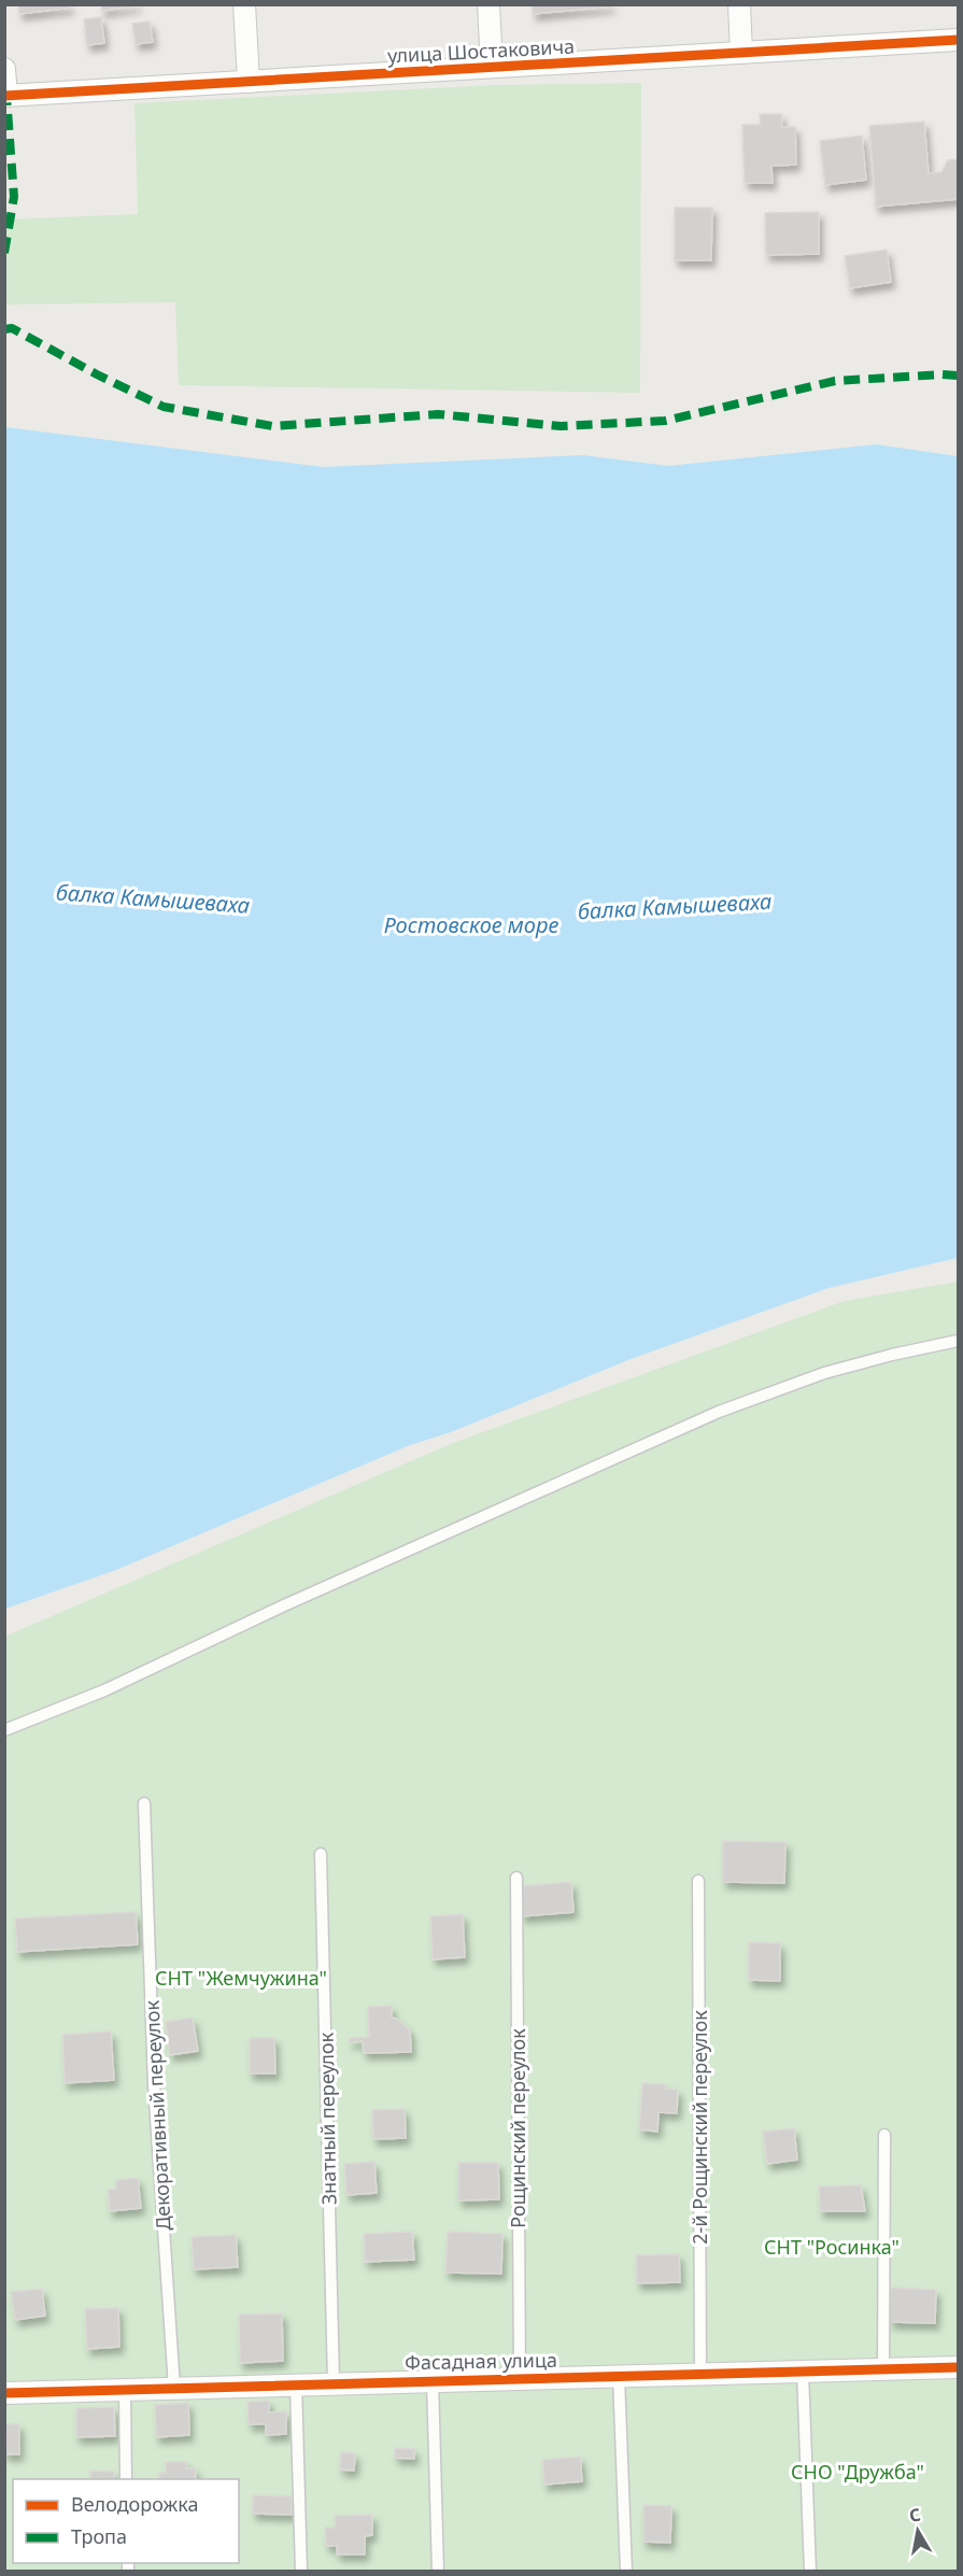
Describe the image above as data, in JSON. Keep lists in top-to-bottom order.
{
  "streets": {
    "street": ["улица Шостаковича", "Фасадная улица"],
    "lane": [
      "Декоративный переулок",
      "Знатный переулок",
      "2-й Рощинский переулок",
      "Рощинский переулок"
    ]
  },
  "crossings": [
    ["Декоративный переулок", "Фасадная улица"],
    ["Знатный переулок", "Фасадная улица"],
    ["2-й Рощинский переулок", "Фасадная улица"],
    ["Рощинский переулок", "Фасадная улица"]
  ],
  "water": ["балка Камышеваха", "Ростовское море"],
  "parks": ["СНТ \"Жемчужина\"", "СНТ \"Росинка\"", "СНО \"Дружба\""],
  "legend": ["Велодорожка", "Тропа"],
  "north": "top"
}
